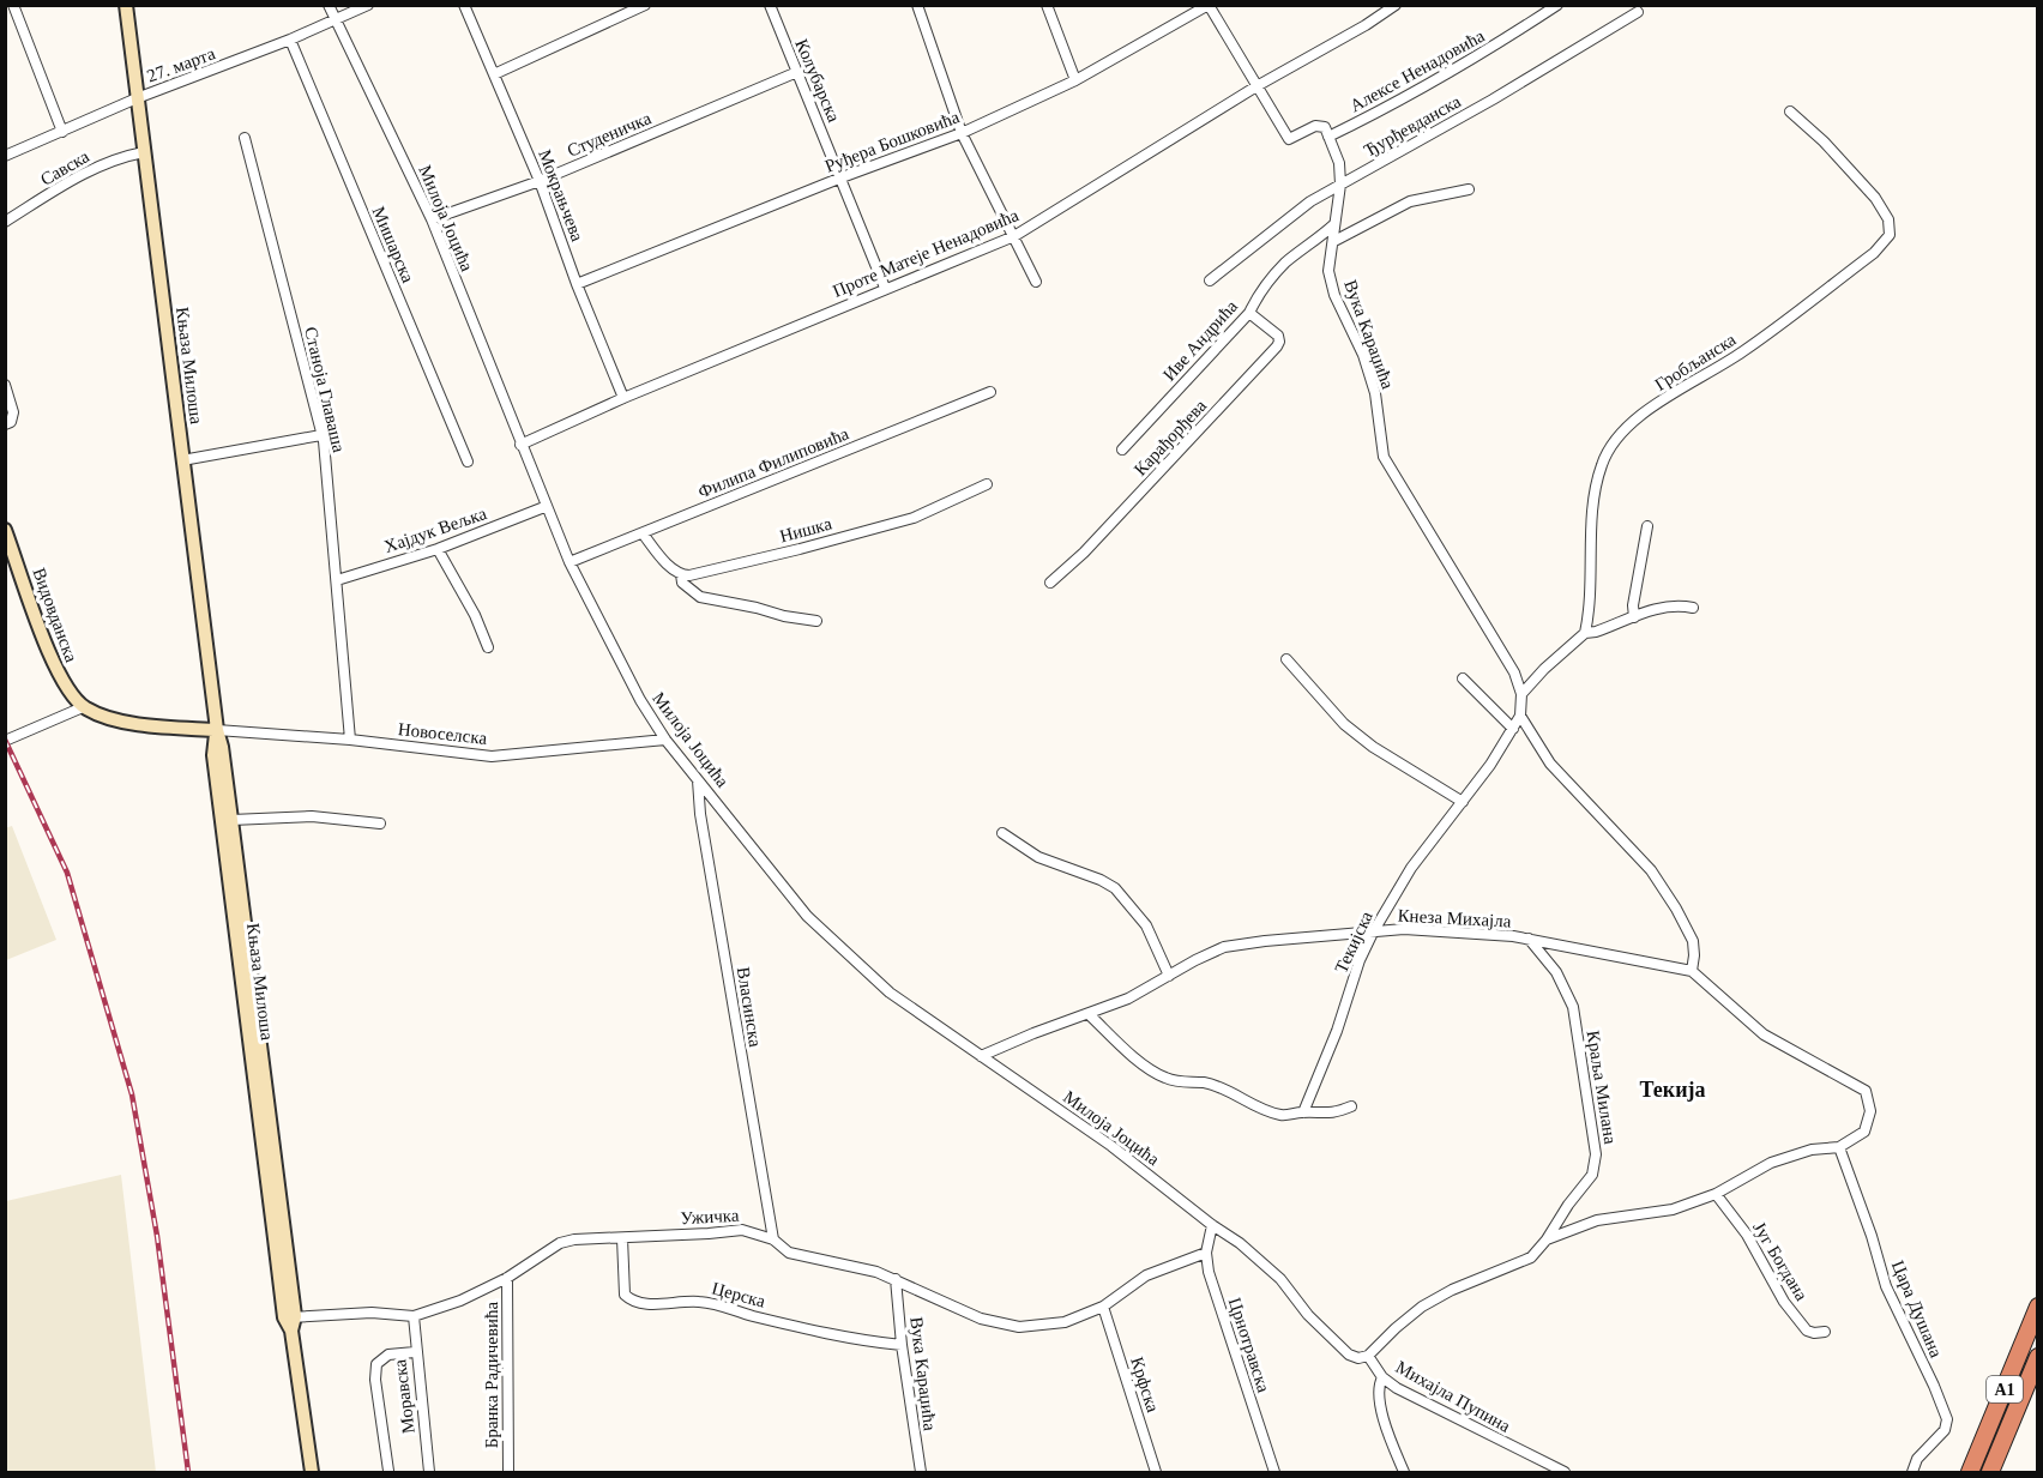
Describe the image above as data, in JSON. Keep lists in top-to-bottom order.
{
  "streets": {
    "highway": ["A1"],
    "main road": ["Књаза Милоша", "Видовданска"],
    "street": [
      "27. марта",
      "Алексе Ненадовића",
      "Колубарска",
      "Ђурђевданска",
      "Студеничка",
      "Руђера Бошковића",
      "Савска",
      "Мокрањчева",
      "Милоја Јоцића",
      "Мишарска",
      "Проте Матеје Ненадовића",
      "Вука Караџића",
      "Иве Андрића",
      "Гробљанска",
      "Станоја Главаша",
      "Карађорђева",
      "Филипа Филиповића",
      "Хајдук Вељка",
      "Нишка",
      "Новоселска",
      "Кнеза Михајла",
      "Текијска",
      "Власинска",
      "Краља Милана",
      "Ужичка",
      "Југ Богдана",
      "Церска",
      "Цара Душана",
      "Црнотравска",
      "Бранка Радичевића",
      "Крфска",
      "Моравска",
      "Михајла Пупина"
    ]
  },
  "crossings": [
    ["27. марта", "Савска"],
    ["27. марта", "Милоја Јоцића"],
    ["27. марта", "Мишарска"],
    ["27. марта", "Књаза Милоша"],
    ["Алексе Ненадовића", "Вука Караџића"],
    ["Колубарска", "Студеничка"],
    ["Колубарска", "Руђера Бошковића"],
    ["Колубарска", "Проте Матеје Ненадовића"],
    ["Ђурђевданска", "Вука Караџића"],
    ["Студеничка", "Мокрањчева"],
    ["Студеничка", "Милоја Јоцића"],
    ["Руђера Бошковића", "Мокрањчева"],
    ["Савска", "Књаза Милоша"],
    ["Мокрањчева", "Проте Матеје Ненадовића"],
    ["Милоја Јоцића", "Проте Матеје Ненадовића"],
    ["Милоја Јоцића", "Филипа Филиповића"],
    ["Милоја Јоцића", "Хајдук Вељка"],
    ["Милоја Јоцића", "Новоселска"],
    ["Милоја Јоцића", "Кнеза Михајла"],
    ["Милоја Јоцића", "Власинска"],
    ["Милоја Јоцића", "Црнотравска"],
    ["Вука Караџића", "Иве Андрића"],
    ["Вука Караџића", "Ужичка"],
    ["Вука Караџића", "Церска"],
    ["Иве Андрића", "Карађорђева"],
    ["Књаза Милоша", "Новоселска"],
    ["Станоја Главаша", "Хајдук Вељка"],
    ["Станоја Главаша", "Новоселска"],
    ["Кнеза Михајла", "Текијска"],
    ["Кнеза Михајла", "Краља Милана"],
    ["Власинска", "Ужичка"],
    ["Ужичка", "Церска"],
    ["Ужичка", "Црнотравска"],
    ["Ужичка", "Бранка Радичевића"],
    ["Ужичка", "Крфска"],
    ["Ужичка", "Моравска"]
  ],
  "districts": ["Текија"]
}
